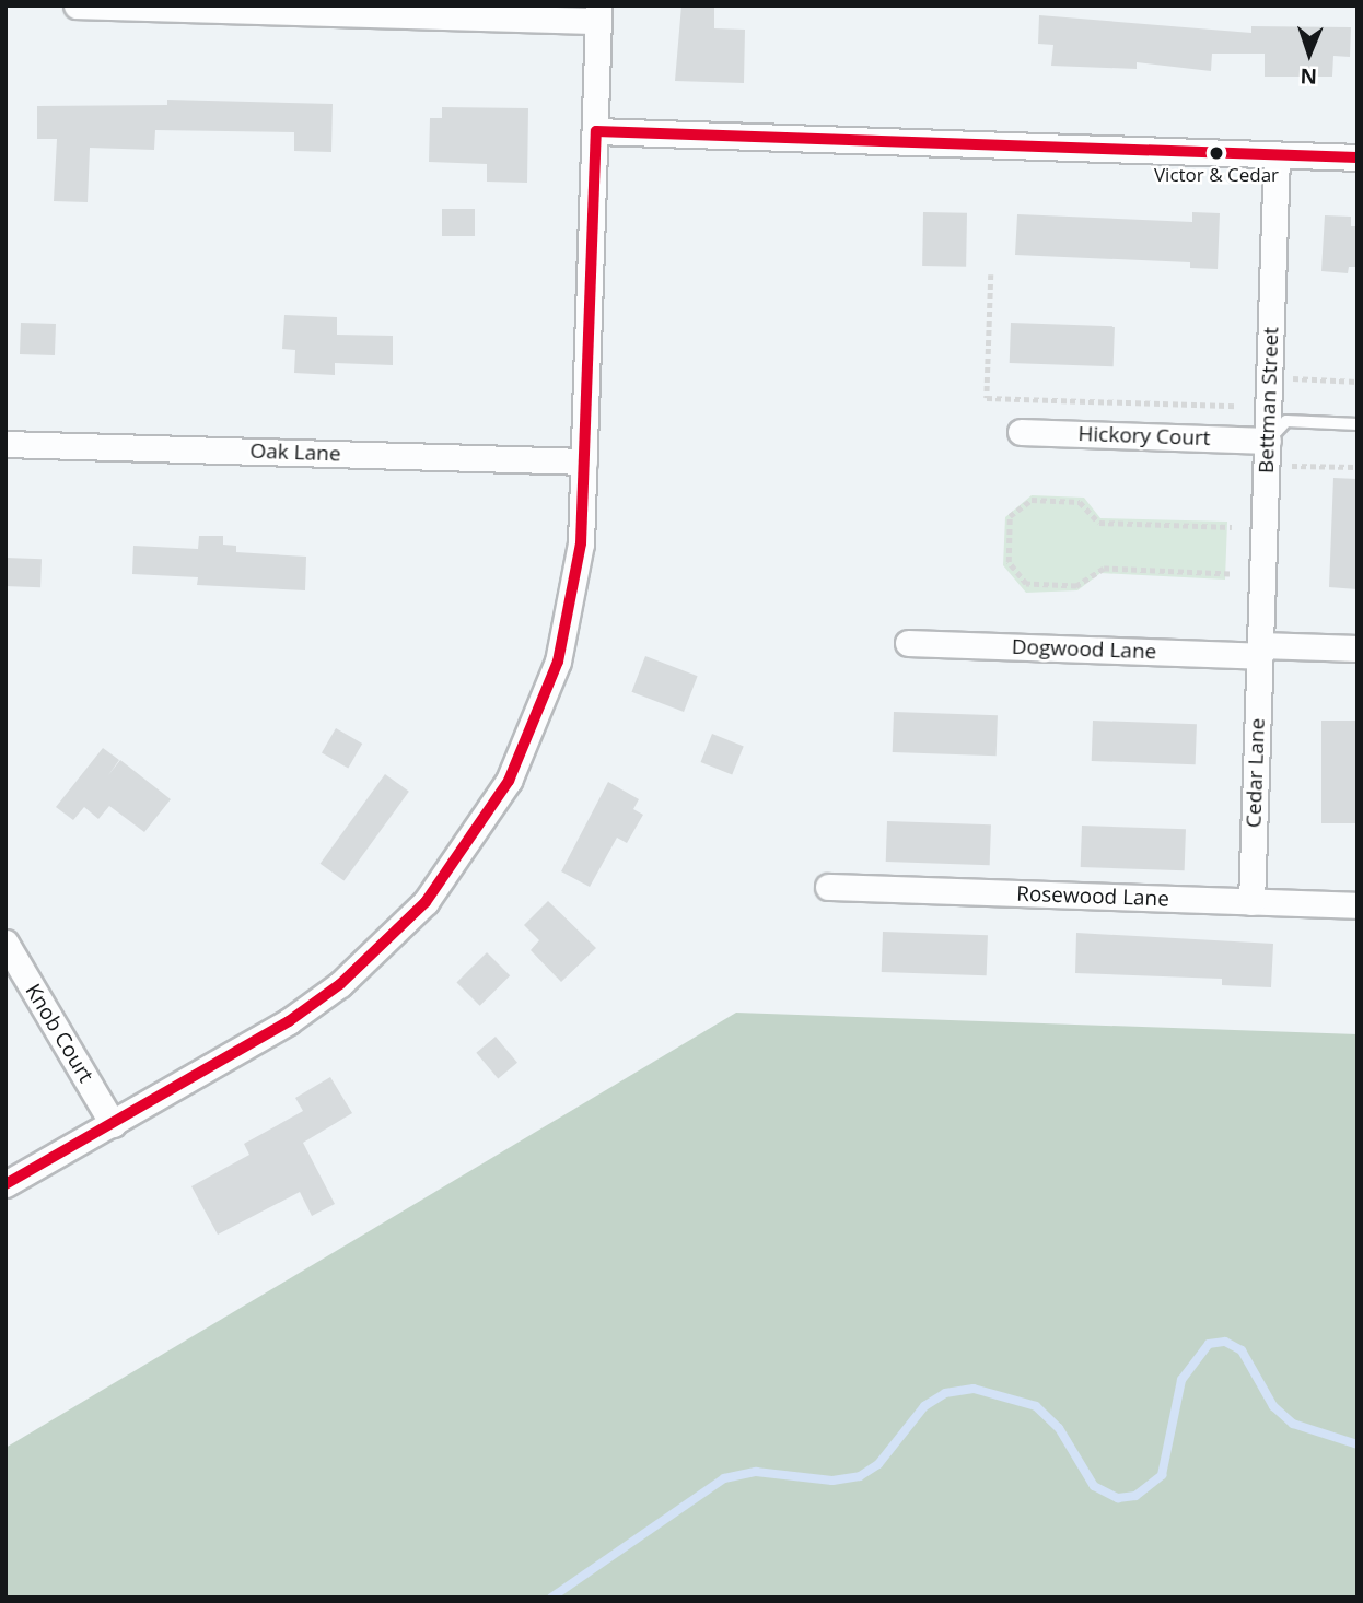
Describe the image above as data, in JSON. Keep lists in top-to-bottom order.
{
  "streets": {
    "street": [
      "Bettman Street",
      "Hickory Court",
      "Oak Lane",
      "Dogwood Lane",
      "Cedar Lane",
      "Rosewood Lane",
      "Knob Court"
    ]
  },
  "crossings": [
    ["Bettman Street", "Hickory Court"],
    ["Bettman Street", "Dogwood Lane"],
    ["Bettman Street", "Cedar Lane"],
    ["Dogwood Lane", "Cedar Lane"],
    ["Cedar Lane", "Rosewood Lane"]
  ],
  "places": ["Victor & Cedar"],
  "north": "bottom"
}
